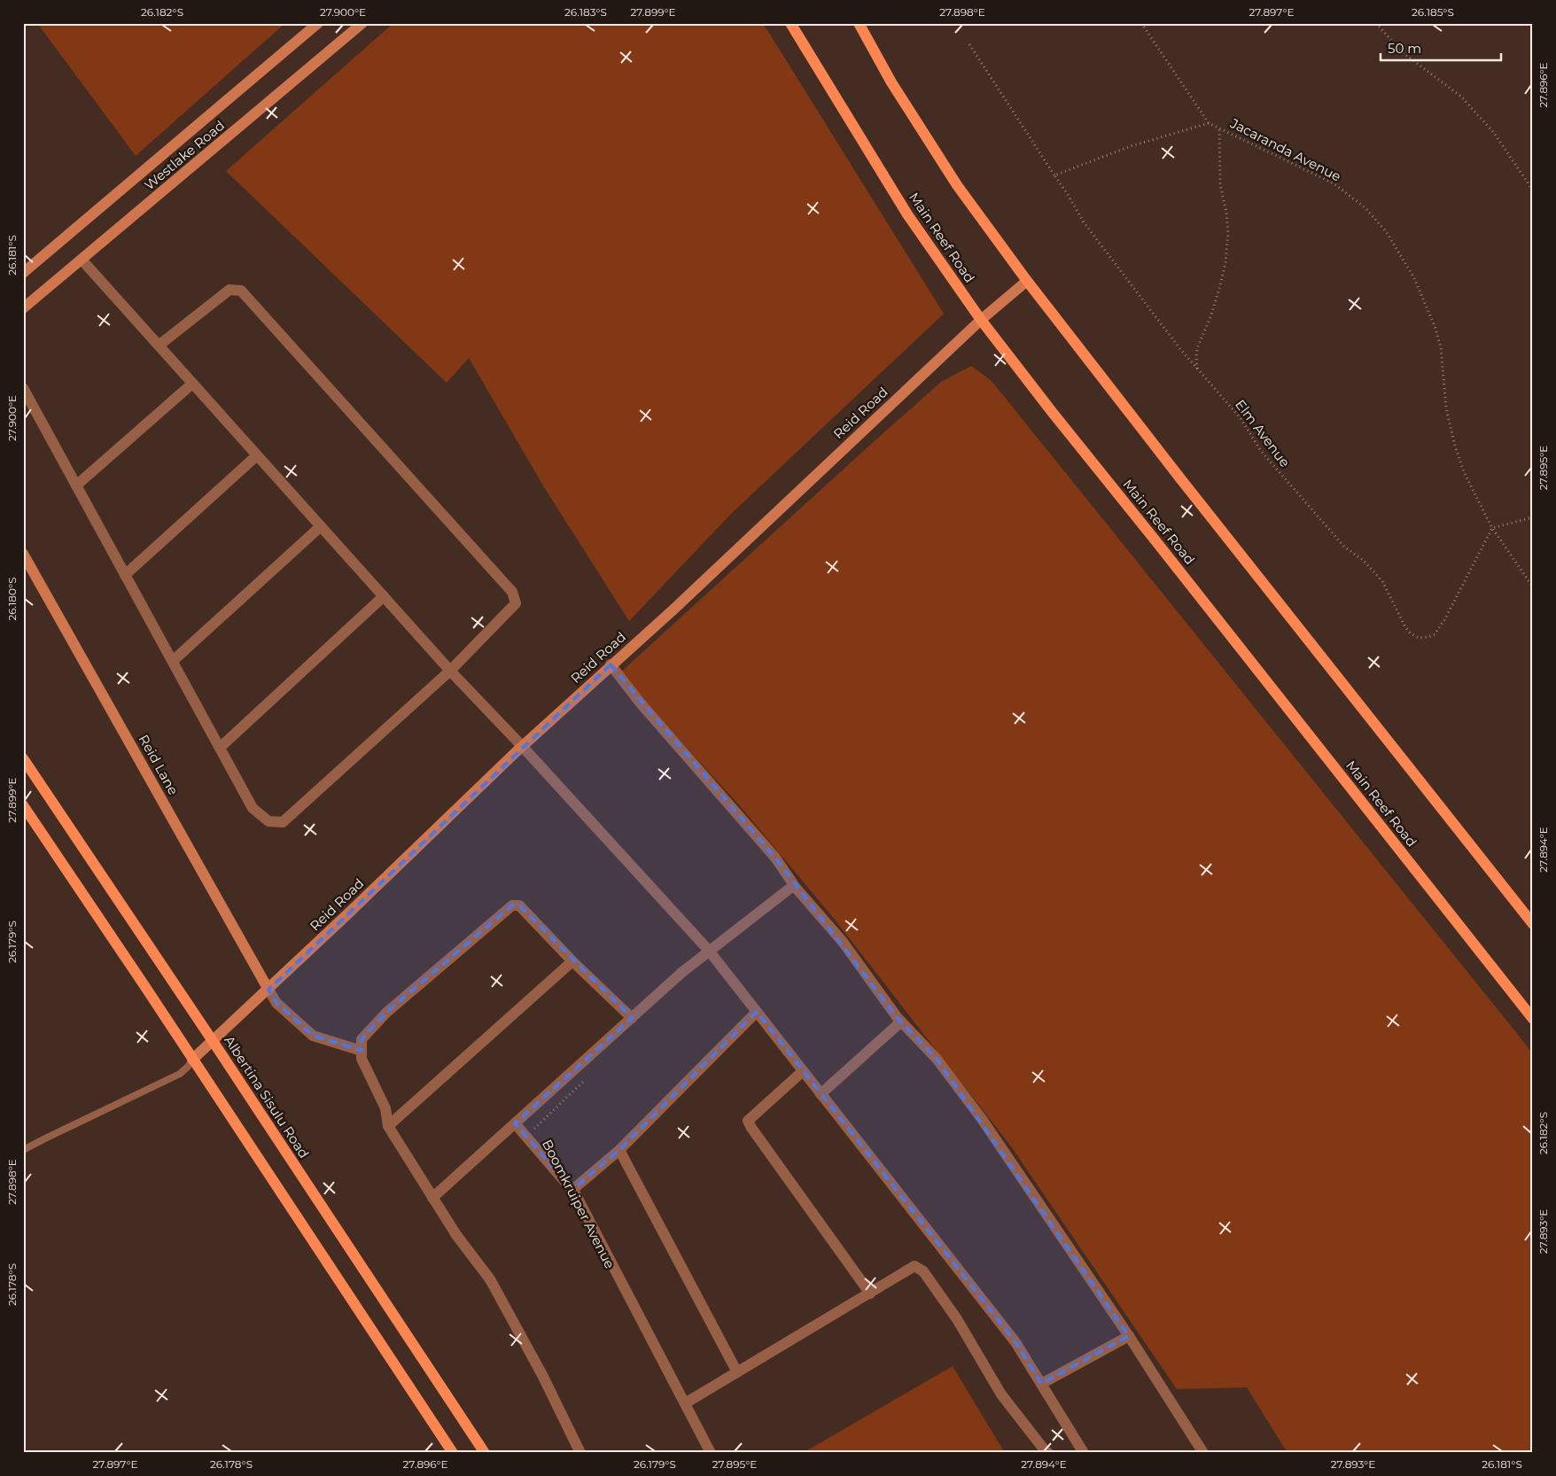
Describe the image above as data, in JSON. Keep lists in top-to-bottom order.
{
  "streets": {
    "main road": ["Main Reef Road", "Albertina Sisulu Road"],
    "street": ["Westlake Road", "Reid Road", "Reid Lane"],
    "path": ["Jacaranda Avenue", "Elm Avenue", "Boomkruiper Avenue"]
  },
  "crossings": [
    ["Jacaranda Avenue", "Elm Avenue"],
    ["Main Reef Road", "Reid Road"],
    ["Reid Road", "Reid Lane"],
    ["Reid Road", "Albertina Sisulu Road"]
  ],
  "scale_bar": "50 m",
  "coordinates": [
    "26.182°S",
    "27.900°E",
    "26.183°S",
    "27.899°E",
    "27.898°E",
    "27.897°E",
    "26.185°S",
    "27.896°E",
    "26.181°S",
    "27.895°E",
    "26.180°S",
    "27.894°E",
    "26.179°S",
    "27.893°E",
    "26.178°S"
  ]
}
